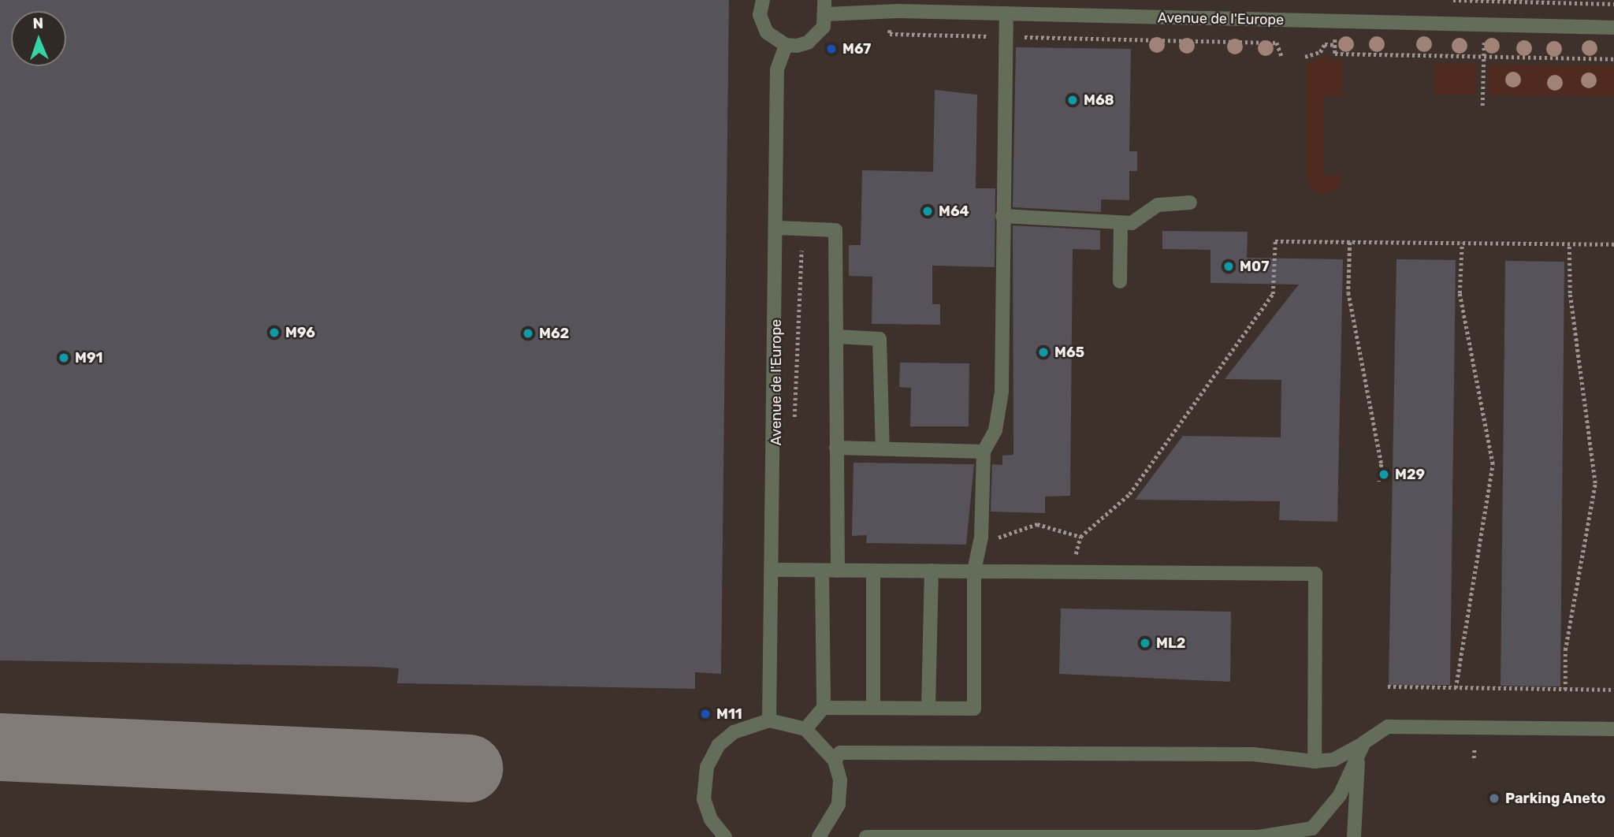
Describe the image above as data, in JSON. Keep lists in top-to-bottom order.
{
  "streets": {
    "lane": ["Avenue de l'Europe"]
  },
  "places": [
    "M67",
    "M68",
    "M64",
    "M07",
    "M96",
    "M62",
    "M65",
    "M91",
    "M29",
    "ML2",
    "M11",
    "Parking Aneto"
  ],
  "north": "top"
}
